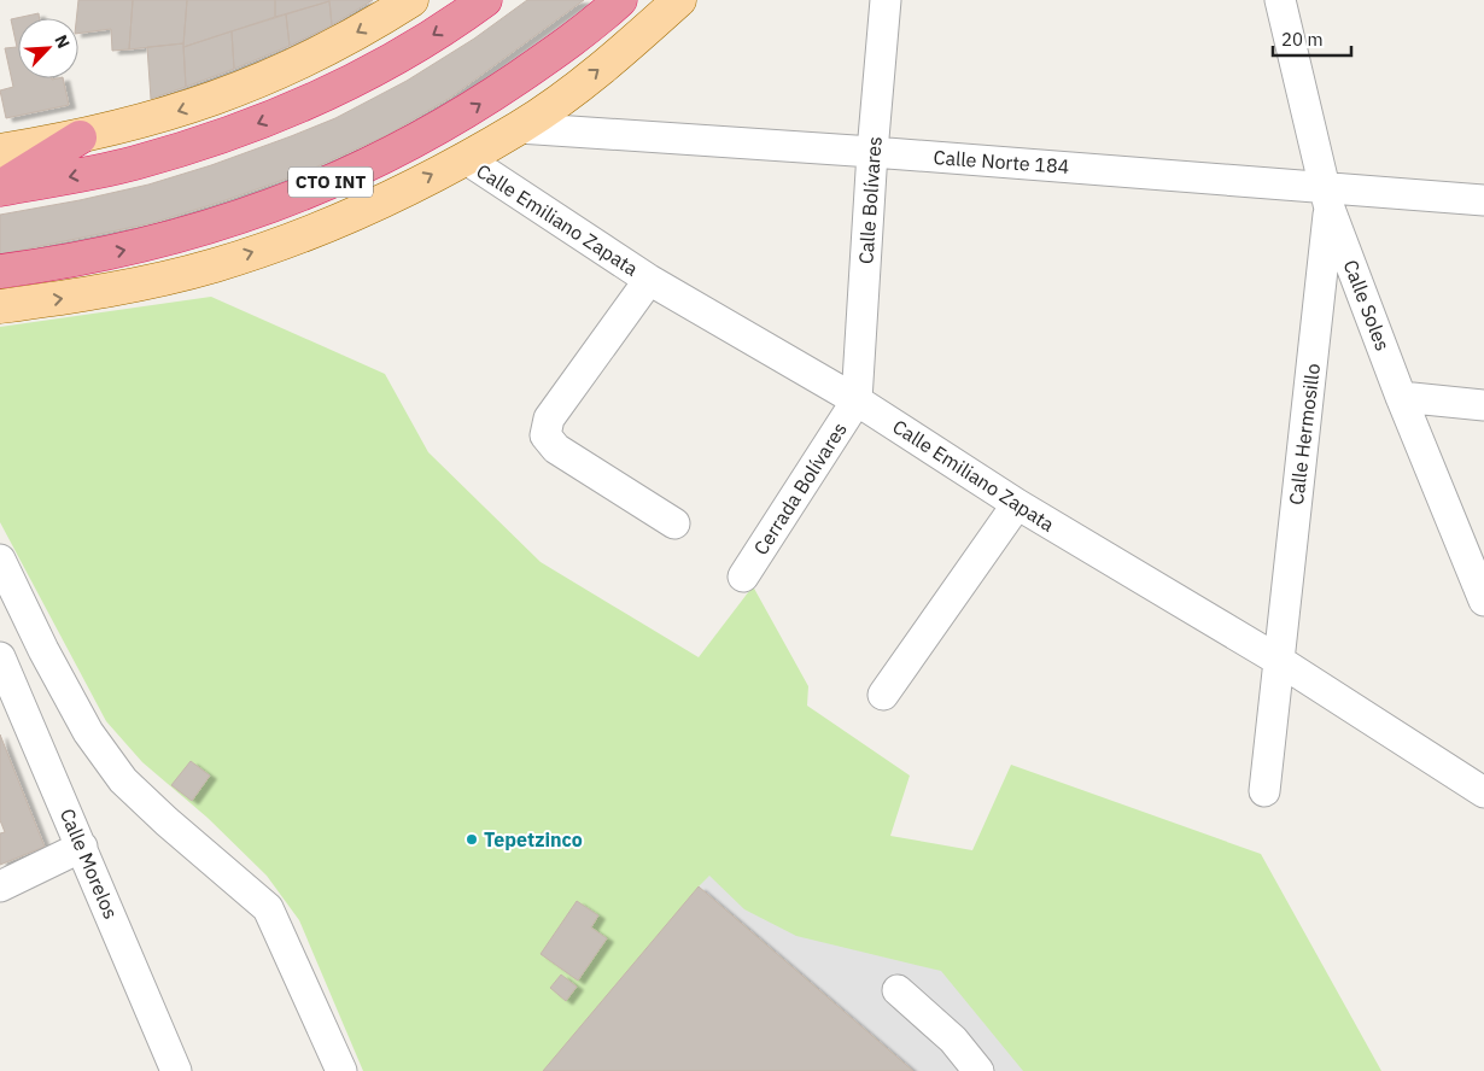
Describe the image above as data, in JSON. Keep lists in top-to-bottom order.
{
  "streets": {
    "highway": ["CTO INT"],
    "street": [
      "Calle Norte 184",
      "Calle Bolívares",
      "Calle Emiliano Zapata",
      "Calle Soles",
      "Calle Hermosillo",
      "Cerrada Bolívares",
      "Calle Morelos"
    ]
  },
  "crossings": [
    ["Calle Norte 184", "CTO INT"],
    ["Calle Norte 184", "Calle Bolívares"],
    ["Calle Norte 184", "Calle Soles"],
    ["Calle Norte 184", "Calle Hermosillo"],
    ["CTO INT", "Calle Emiliano Zapata"],
    ["Calle Bolívares", "Calle Emiliano Zapata"],
    ["Calle Bolívares", "Cerrada Bolívares"],
    ["Calle Emiliano Zapata", "Calle Hermosillo"],
    ["Calle Emiliano Zapata", "Cerrada Bolívares"],
    ["Calle Soles", "Calle Hermosillo"]
  ],
  "places": ["Tepetzinco"],
  "scale_bar": "20 m",
  "north": "top right"
}
